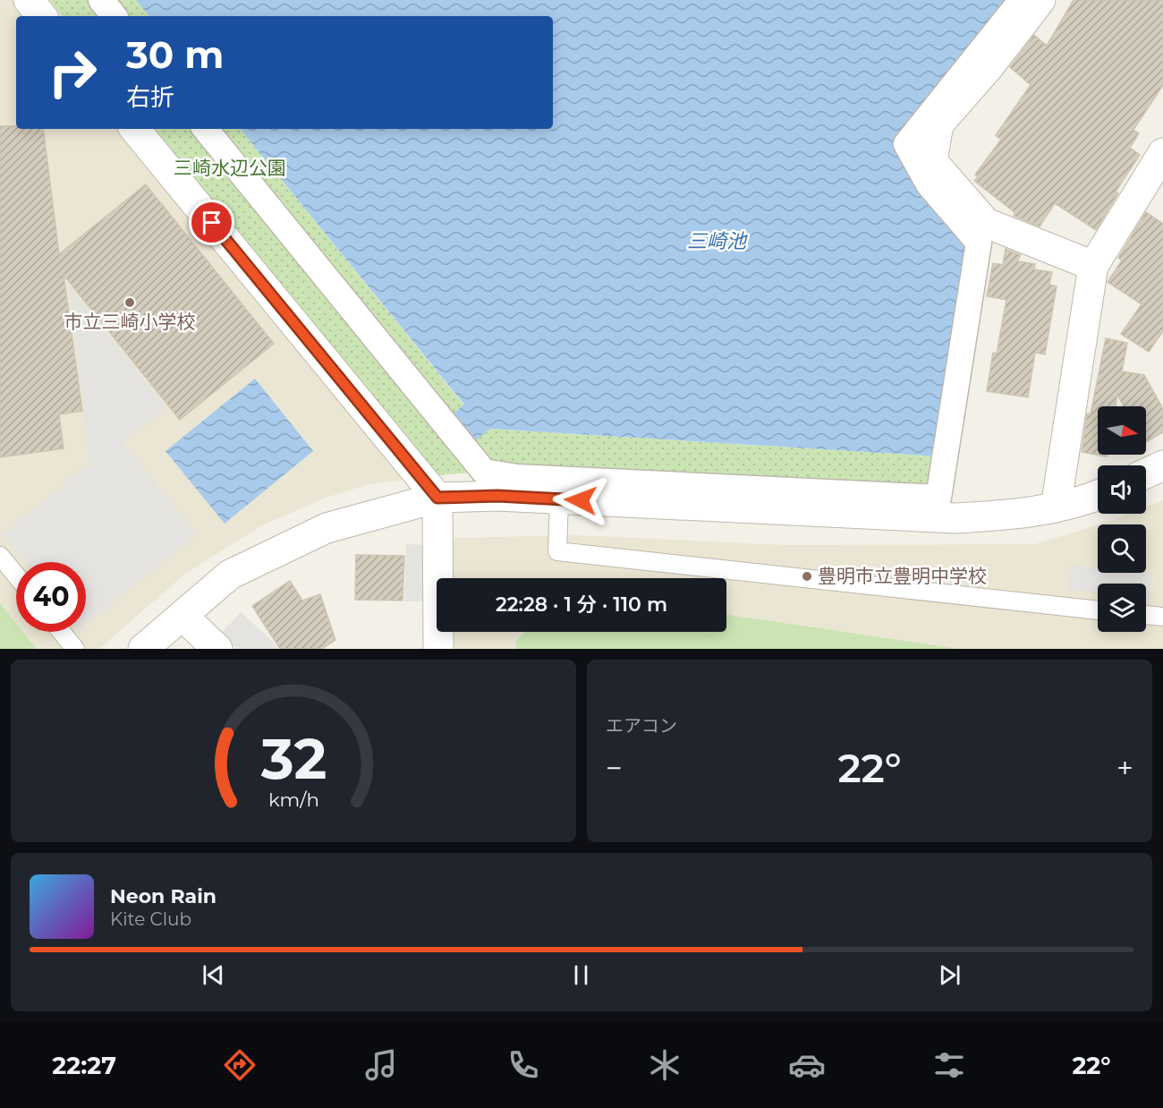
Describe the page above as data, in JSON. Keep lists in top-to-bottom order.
{
  "water": ["三崎池"],
  "parks": ["三崎水辺公園"],
  "places": ["市立三崎小学校", "豊明市立豊明中学校"],
  "north": "right",
  "page": {
    "turn": ["30 m", "右折"],
    "limit": "40",
    "trip": "22:28 · 1 分 · 110 m",
    "tile": "エアコン",
    "heat": ["−", "22°", "+"],
    "song": ["Neon Rain", "Kite Club"],
    "tabs": ["22:27", "22°"],
    "gauge": ["32", "km/h"]
  }
}
